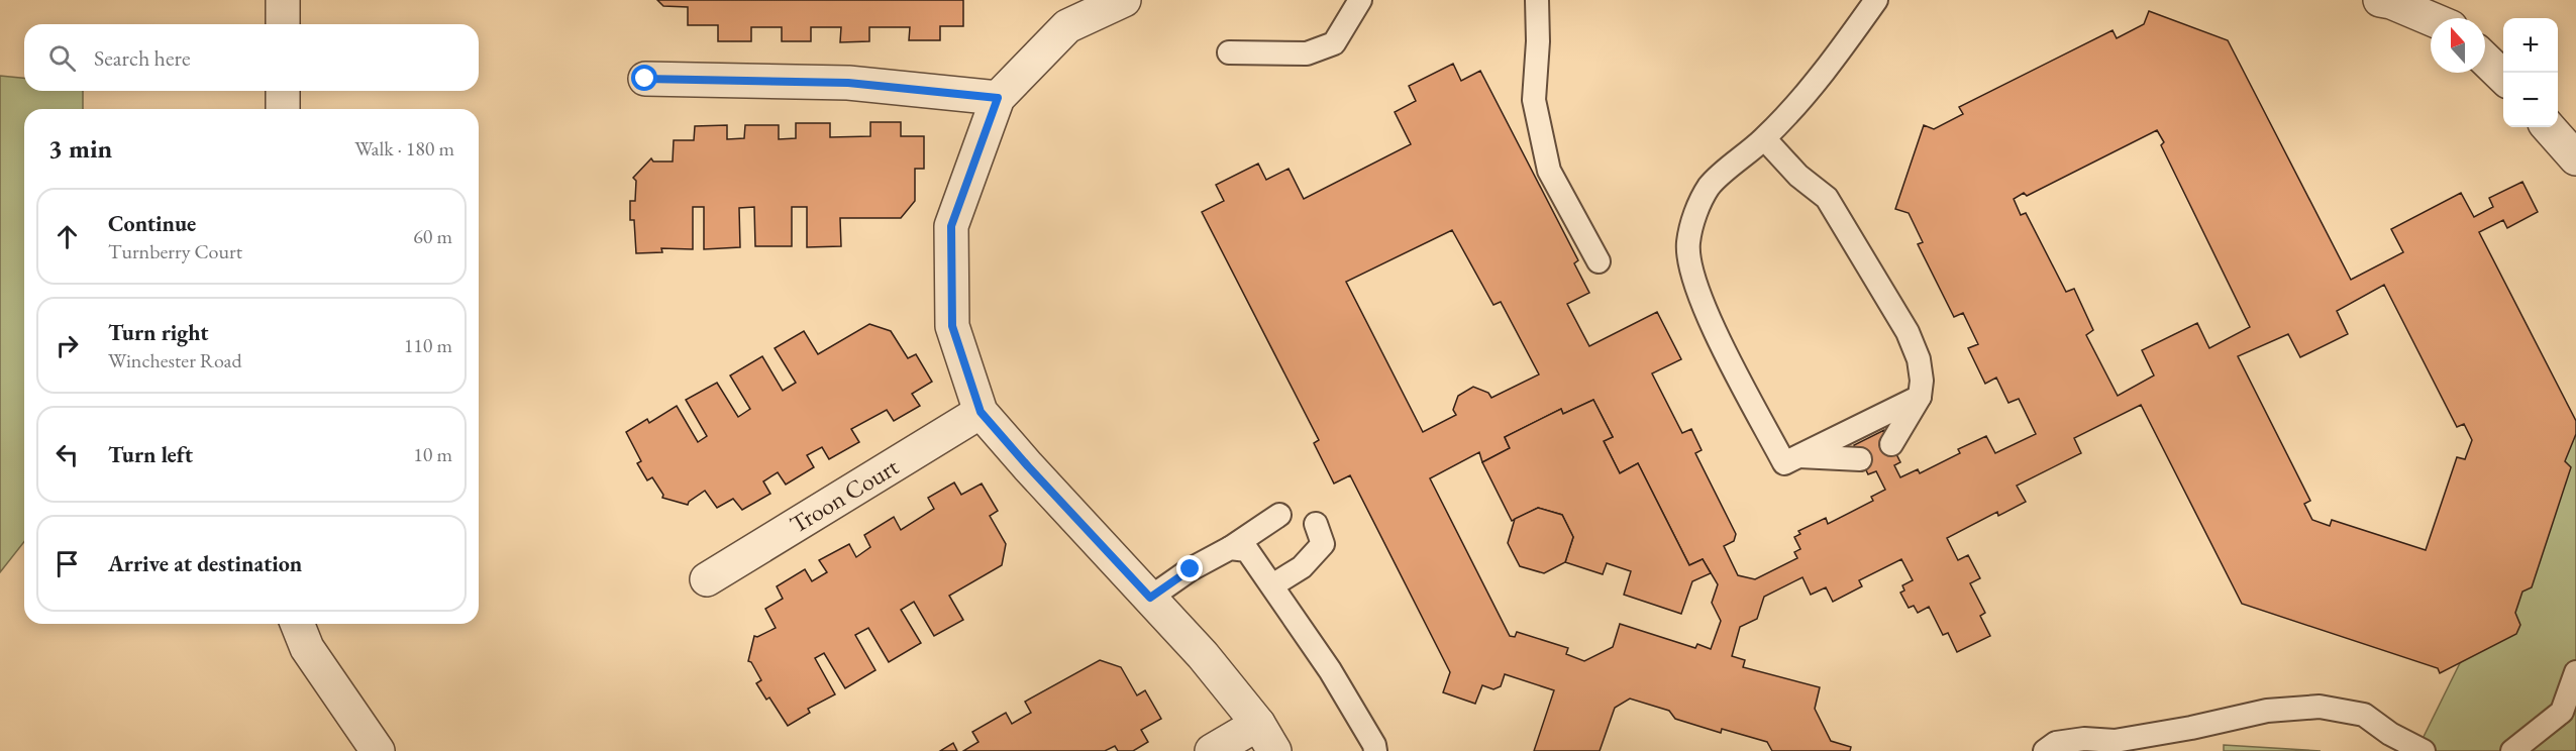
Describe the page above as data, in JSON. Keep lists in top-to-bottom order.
{
  "streets": {
    "street": ["Troon Court"]
  },
  "north": "top",
  "page": {
    "map_buttons": ["+", "−"],
    "search": "Search here",
    "heading": ["3 min", "Walk · 180 m"],
    "list": [
      ["Continue", "Turnberry Court", "60 m"],
      ["Turn right", "Winchester Road", "110 m"],
      ["Turn left", "10 m"],
      "Arrive at destination"
    ]
  }
}
